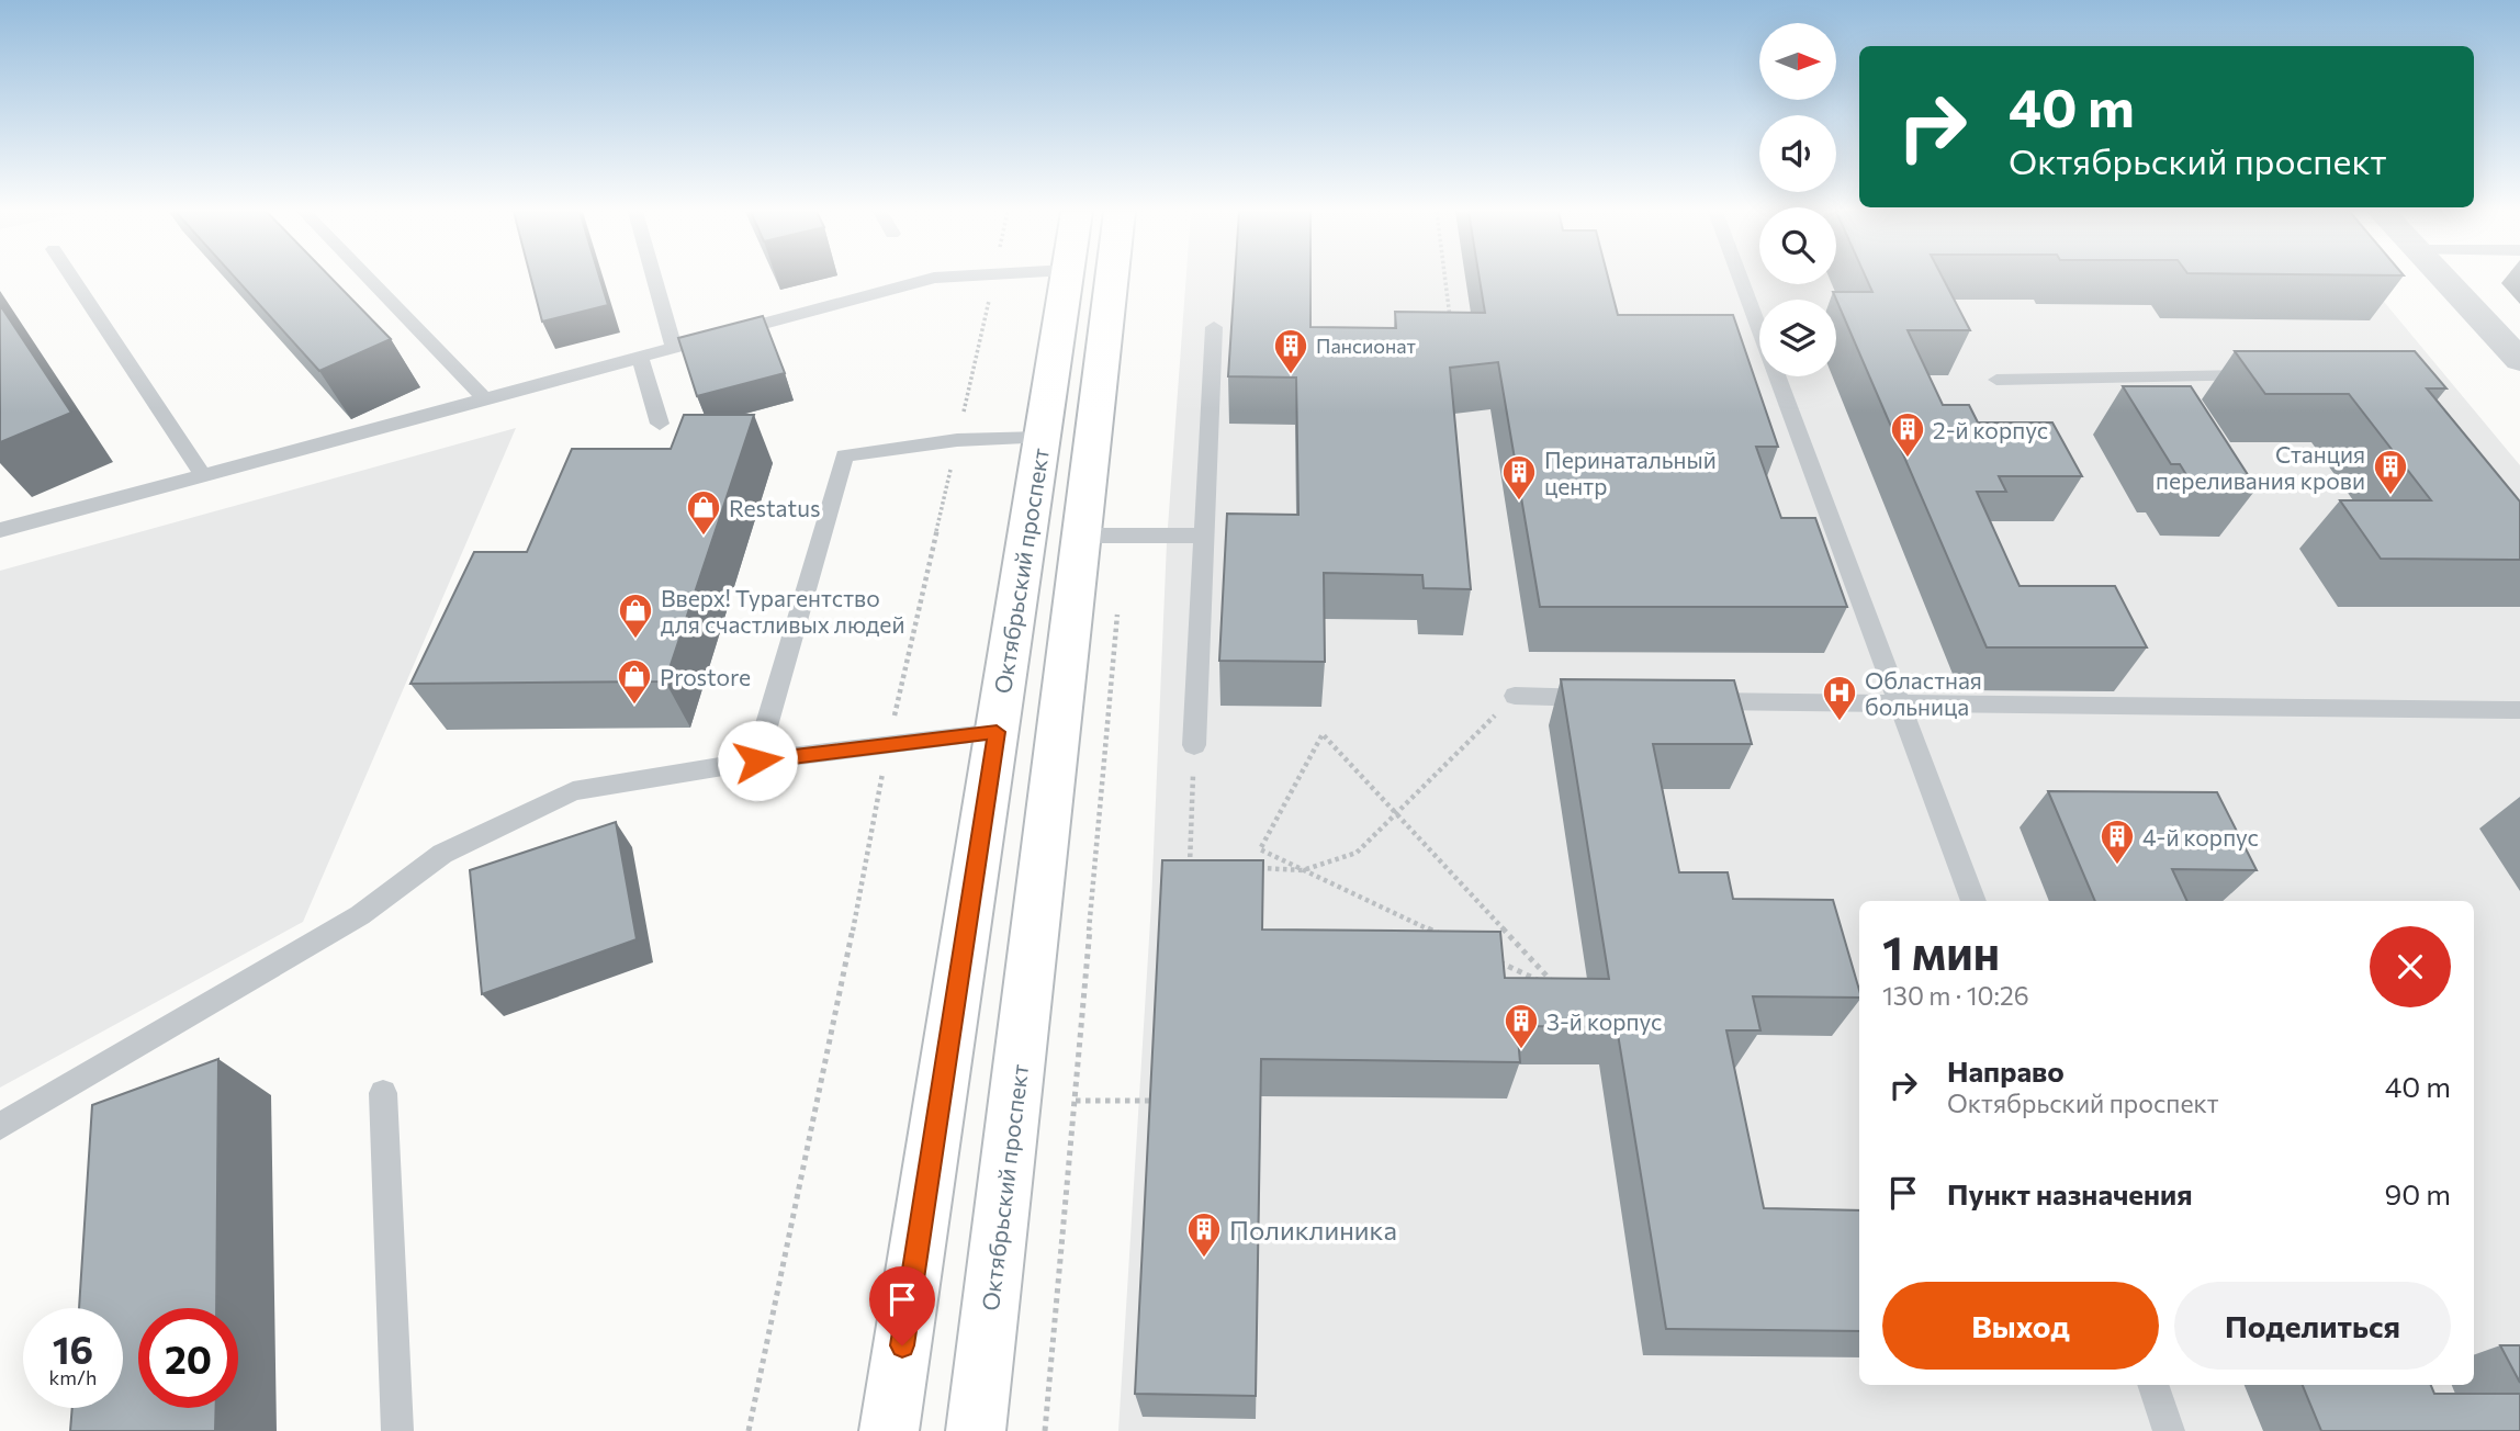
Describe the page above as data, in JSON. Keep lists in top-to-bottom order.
{
  "streets": {
    "main road": ["Октябрьский проспект"]
  },
  "places": {
    "building": [
      "Пансионат",
      "2-й корпус",
      "Станция переливания крови",
      "Перинатальный центр",
      "4-й корпус",
      "3-й корпус",
      "Поликлиника"
    ],
    "shop": ["Restatus", "Вверх! Турагентство для счастливых людей", "Prostore"],
    "hospital": ["Областная больница"]
  },
  "north": "right",
  "page": {
    "turn": ["40 m", "Октябрьский проспект"],
    "heading": ["1 мин", "130 m · 10:26"],
    "list": [
      {
        "name": "Направо",
        "note": "Октябрьский проспект",
        "value": "40 m"
      },
      {
        "name": "Пункт назначения",
        "value": "90 m"
      }
    ],
    "buttons": ["Выход", "Поделиться"],
    "speed": "16 km/h",
    "limit": "20"
  }
}
